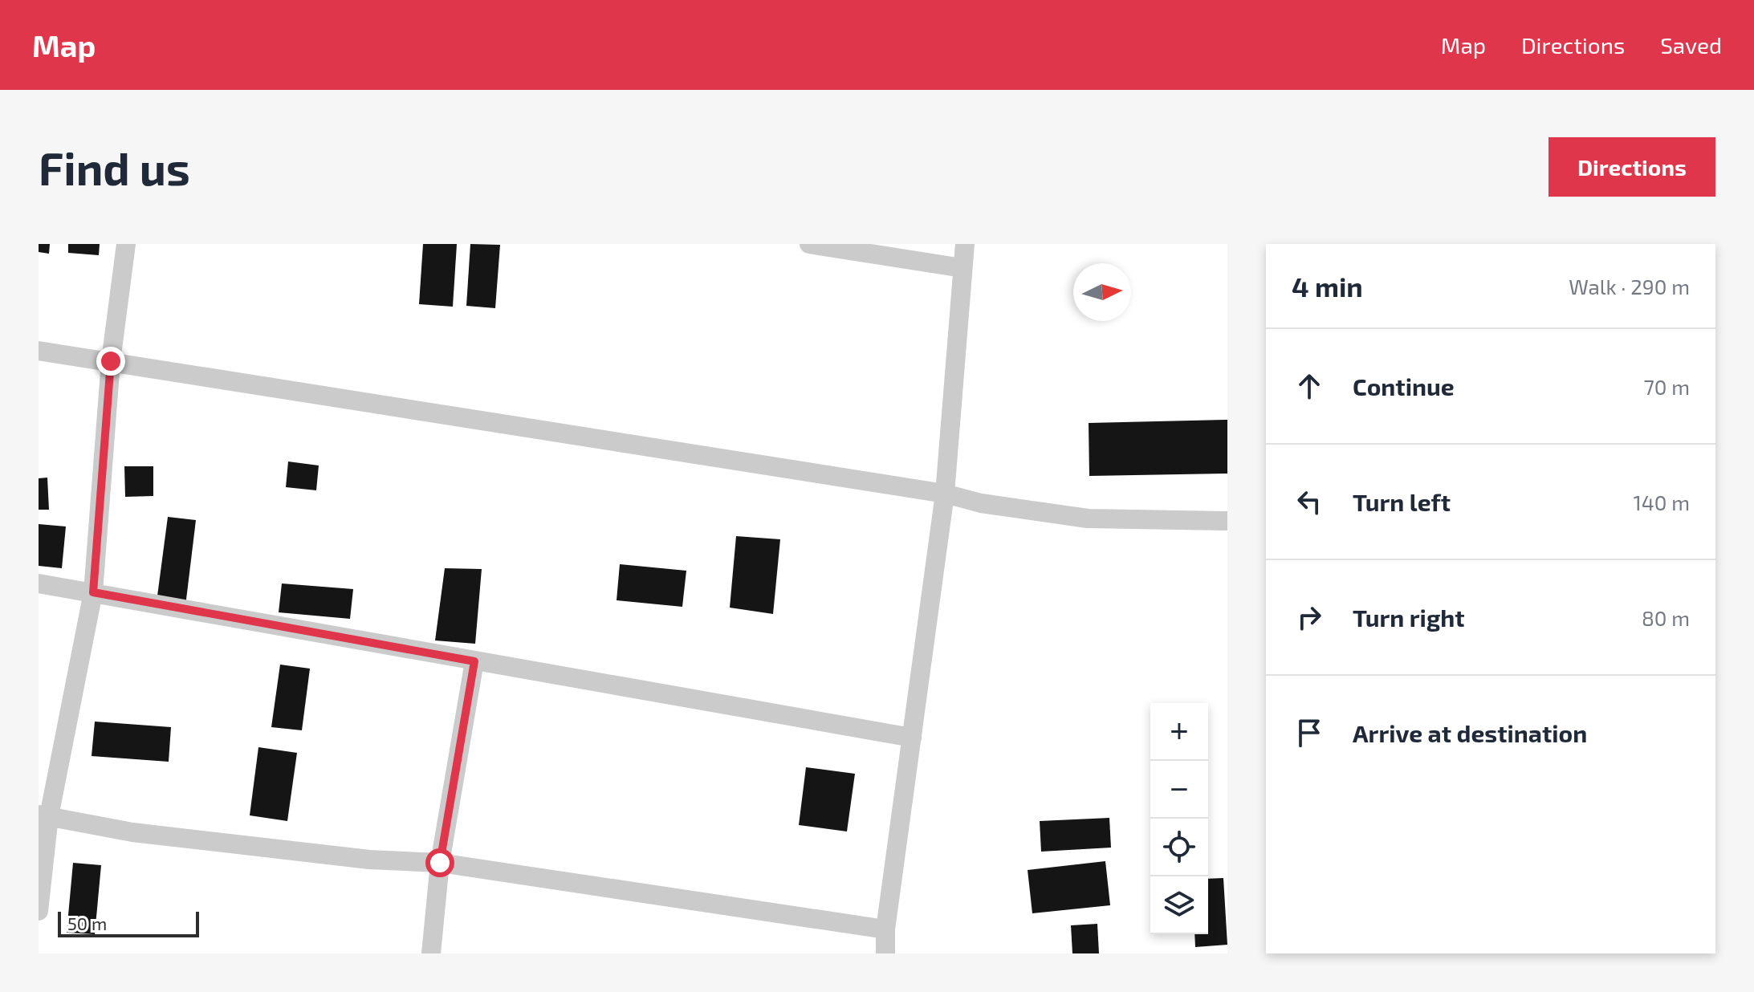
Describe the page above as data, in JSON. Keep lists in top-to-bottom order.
{
  "scale_bar": "50 m",
  "north": "right",
  "page": {
    "header": "Map",
    "nav": ["Map", "Directions", "Saved"],
    "buttons": "Directions",
    "title": "Find us",
    "heading": ["4 min", "Walk · 290 m"],
    "list": [
      ["Continue", "70 m"],
      ["Turn left", "140 m"],
      ["Turn right", "80 m"],
      "Arrive at destination"
    ],
    "map_buttons": ["+", "−"],
    "scale": "50 m"
  }
}
